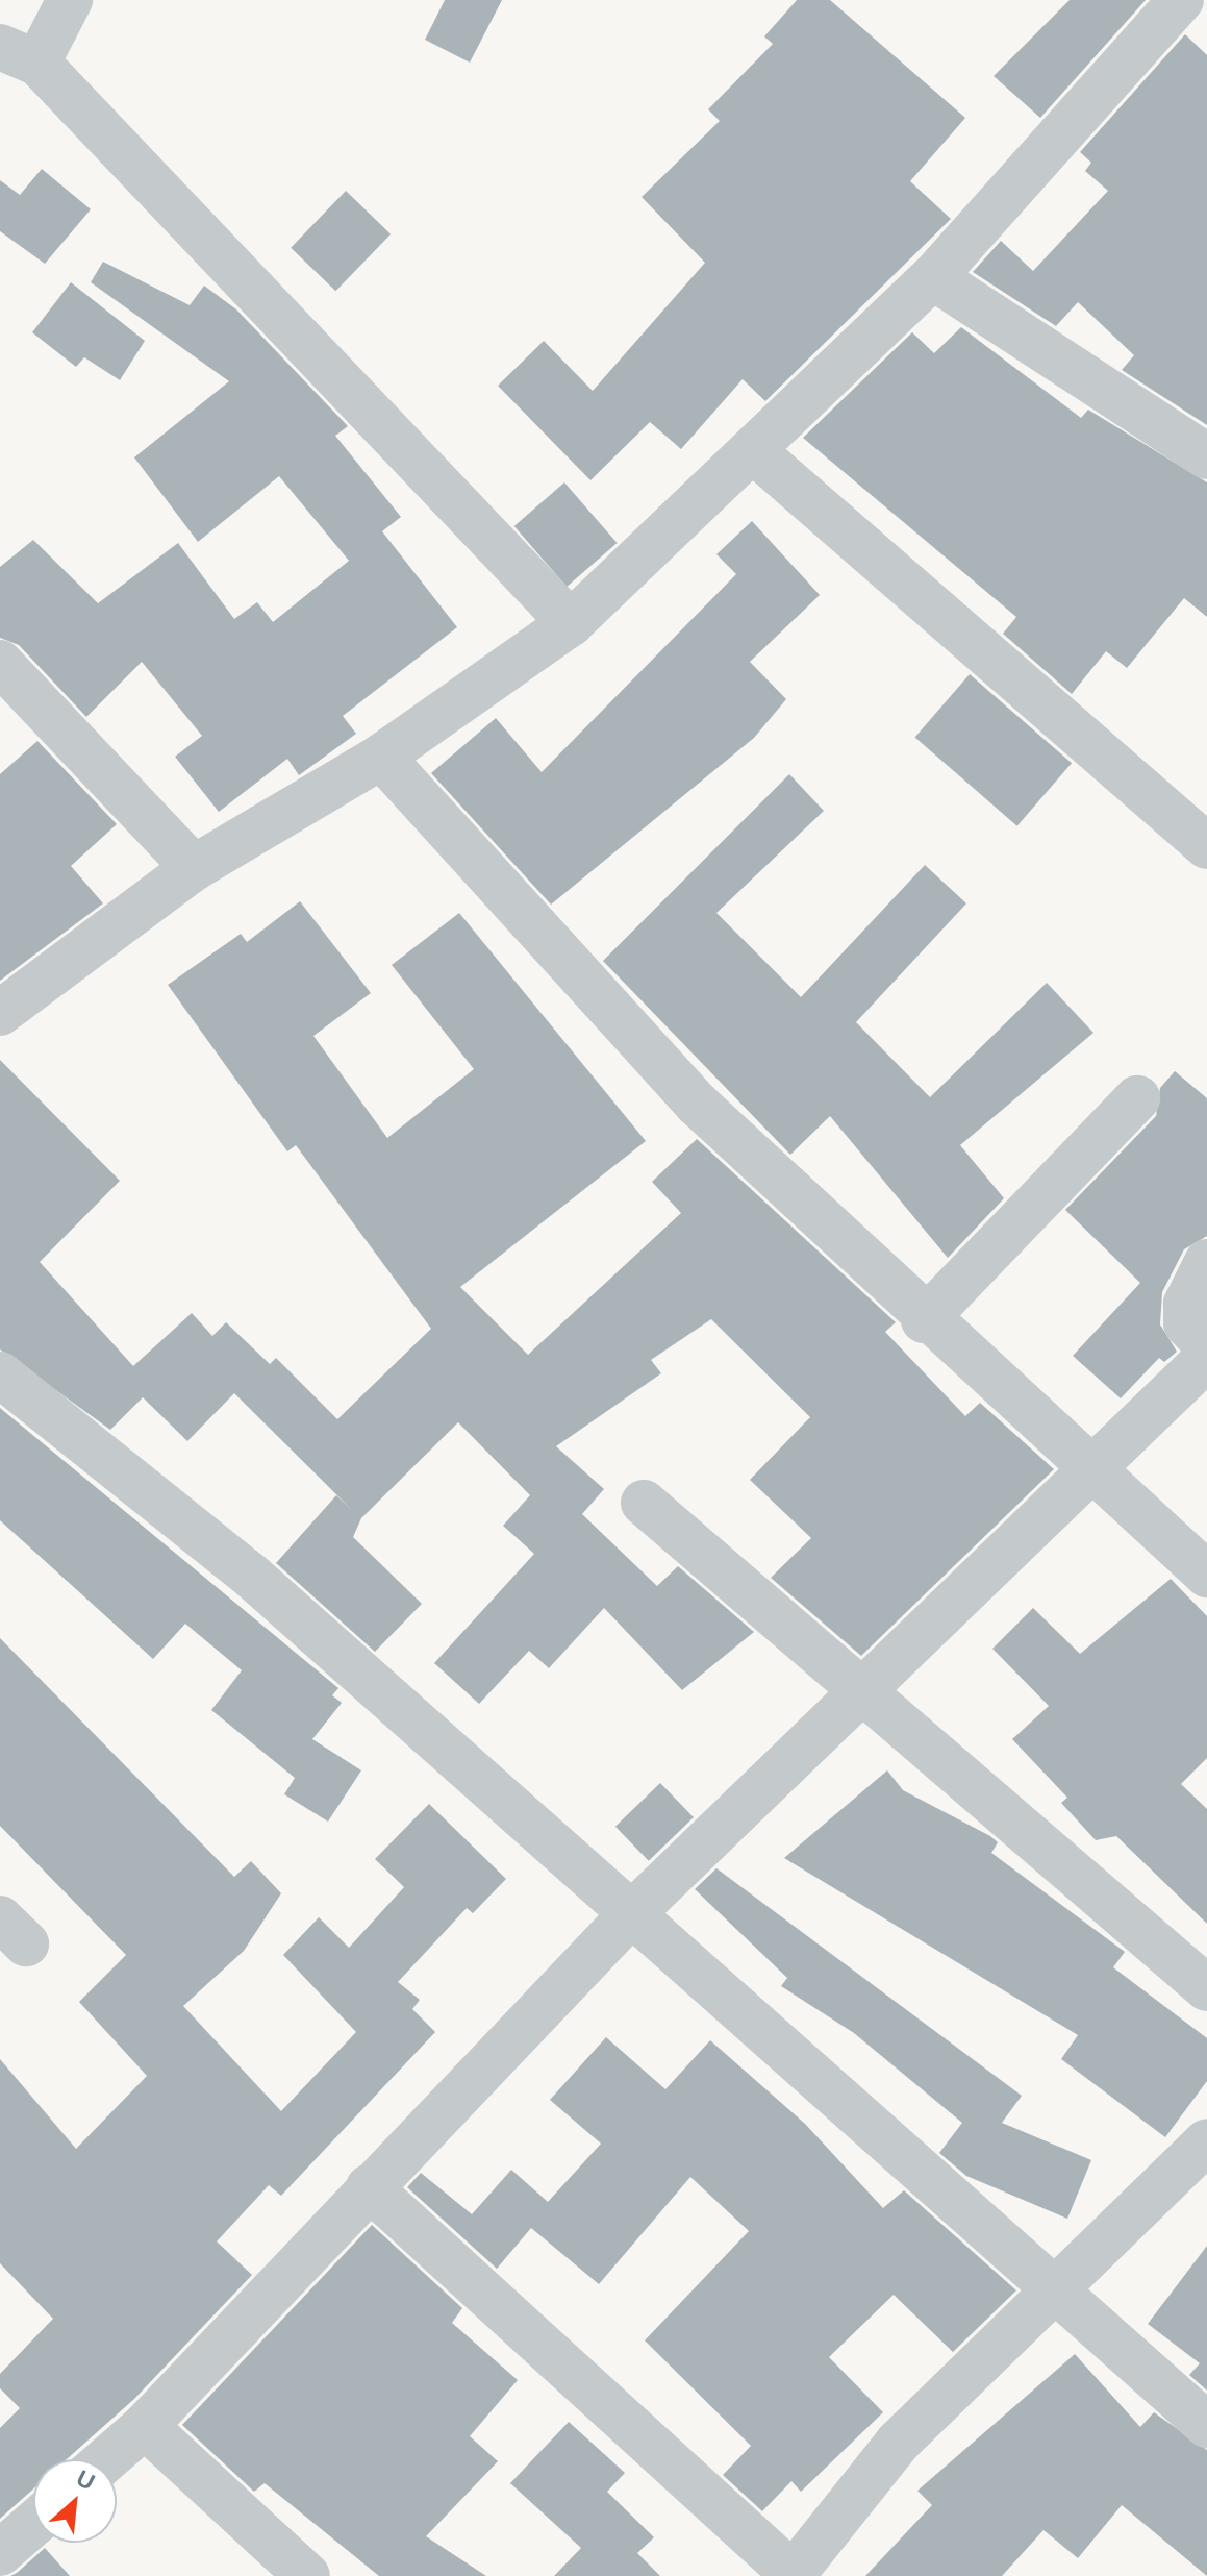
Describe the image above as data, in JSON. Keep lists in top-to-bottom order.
{
  "north": "top right"
}
